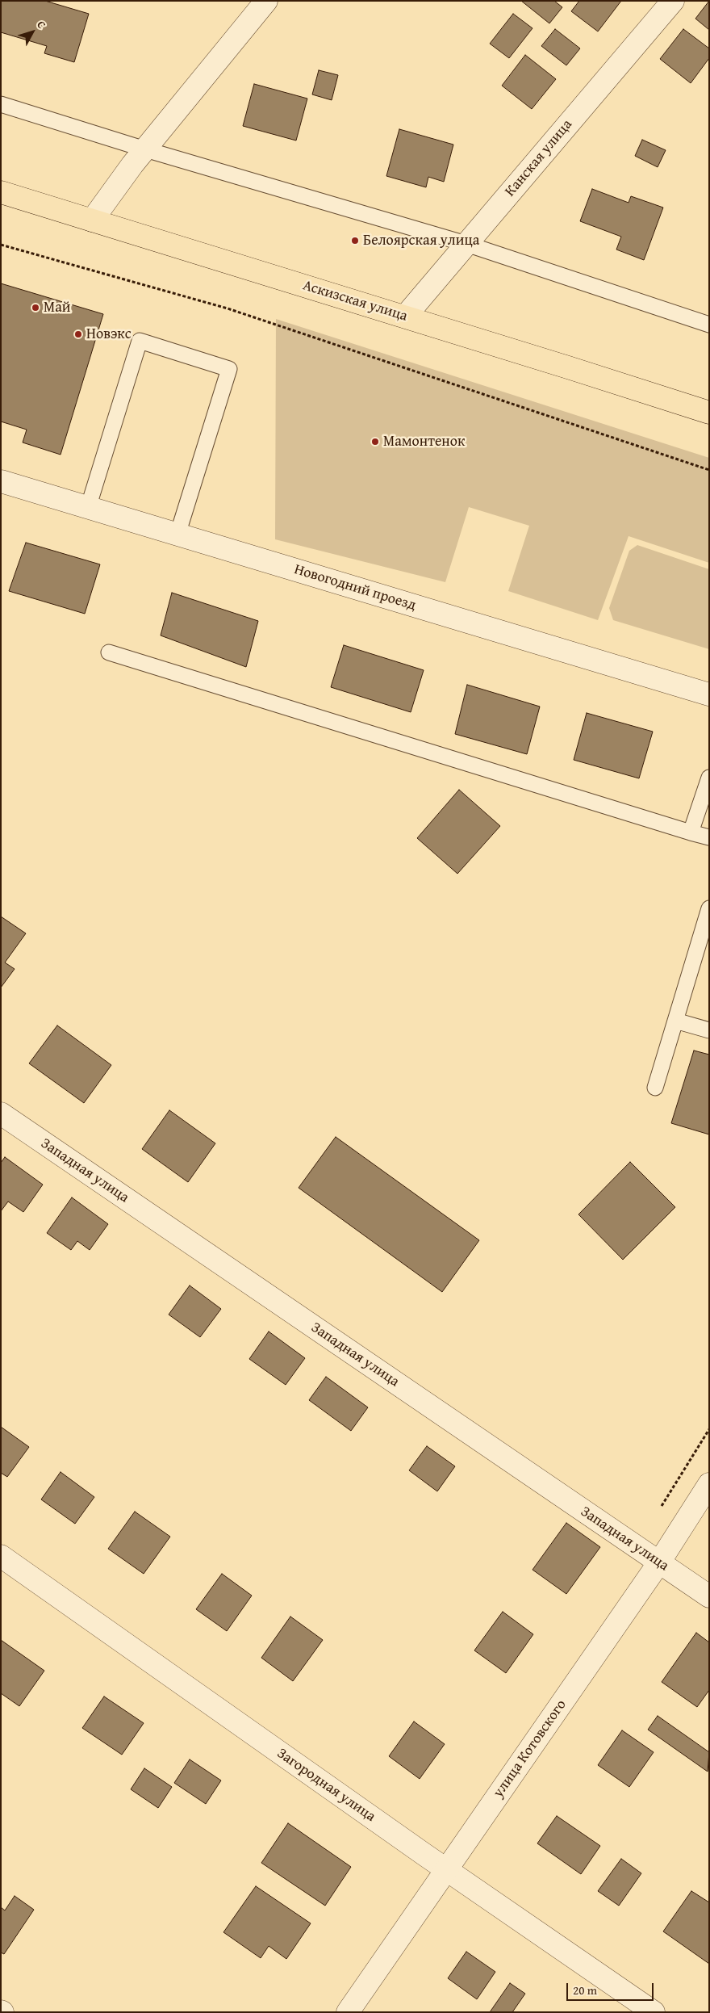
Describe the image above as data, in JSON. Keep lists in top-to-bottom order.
{
  "streets": {
    "main road": ["Аскизская улица"],
    "street": [
      "Канская улица",
      "Новогодний проезд",
      "Западная улица",
      "улица Котовского",
      "Загородная улица"
    ]
  },
  "crossings": [
    ["Канская улица", "Аскизская улица"],
    ["Западная улица", "улица Котовского"],
    ["улица Котовского", "Загородная улица"]
  ],
  "places": [
    "Белоярская улица",
    "Май",
    "Новэкс",
    "Мамонтенок"
  ],
  "scale_bar": "20 m",
  "north": "top right"
}
